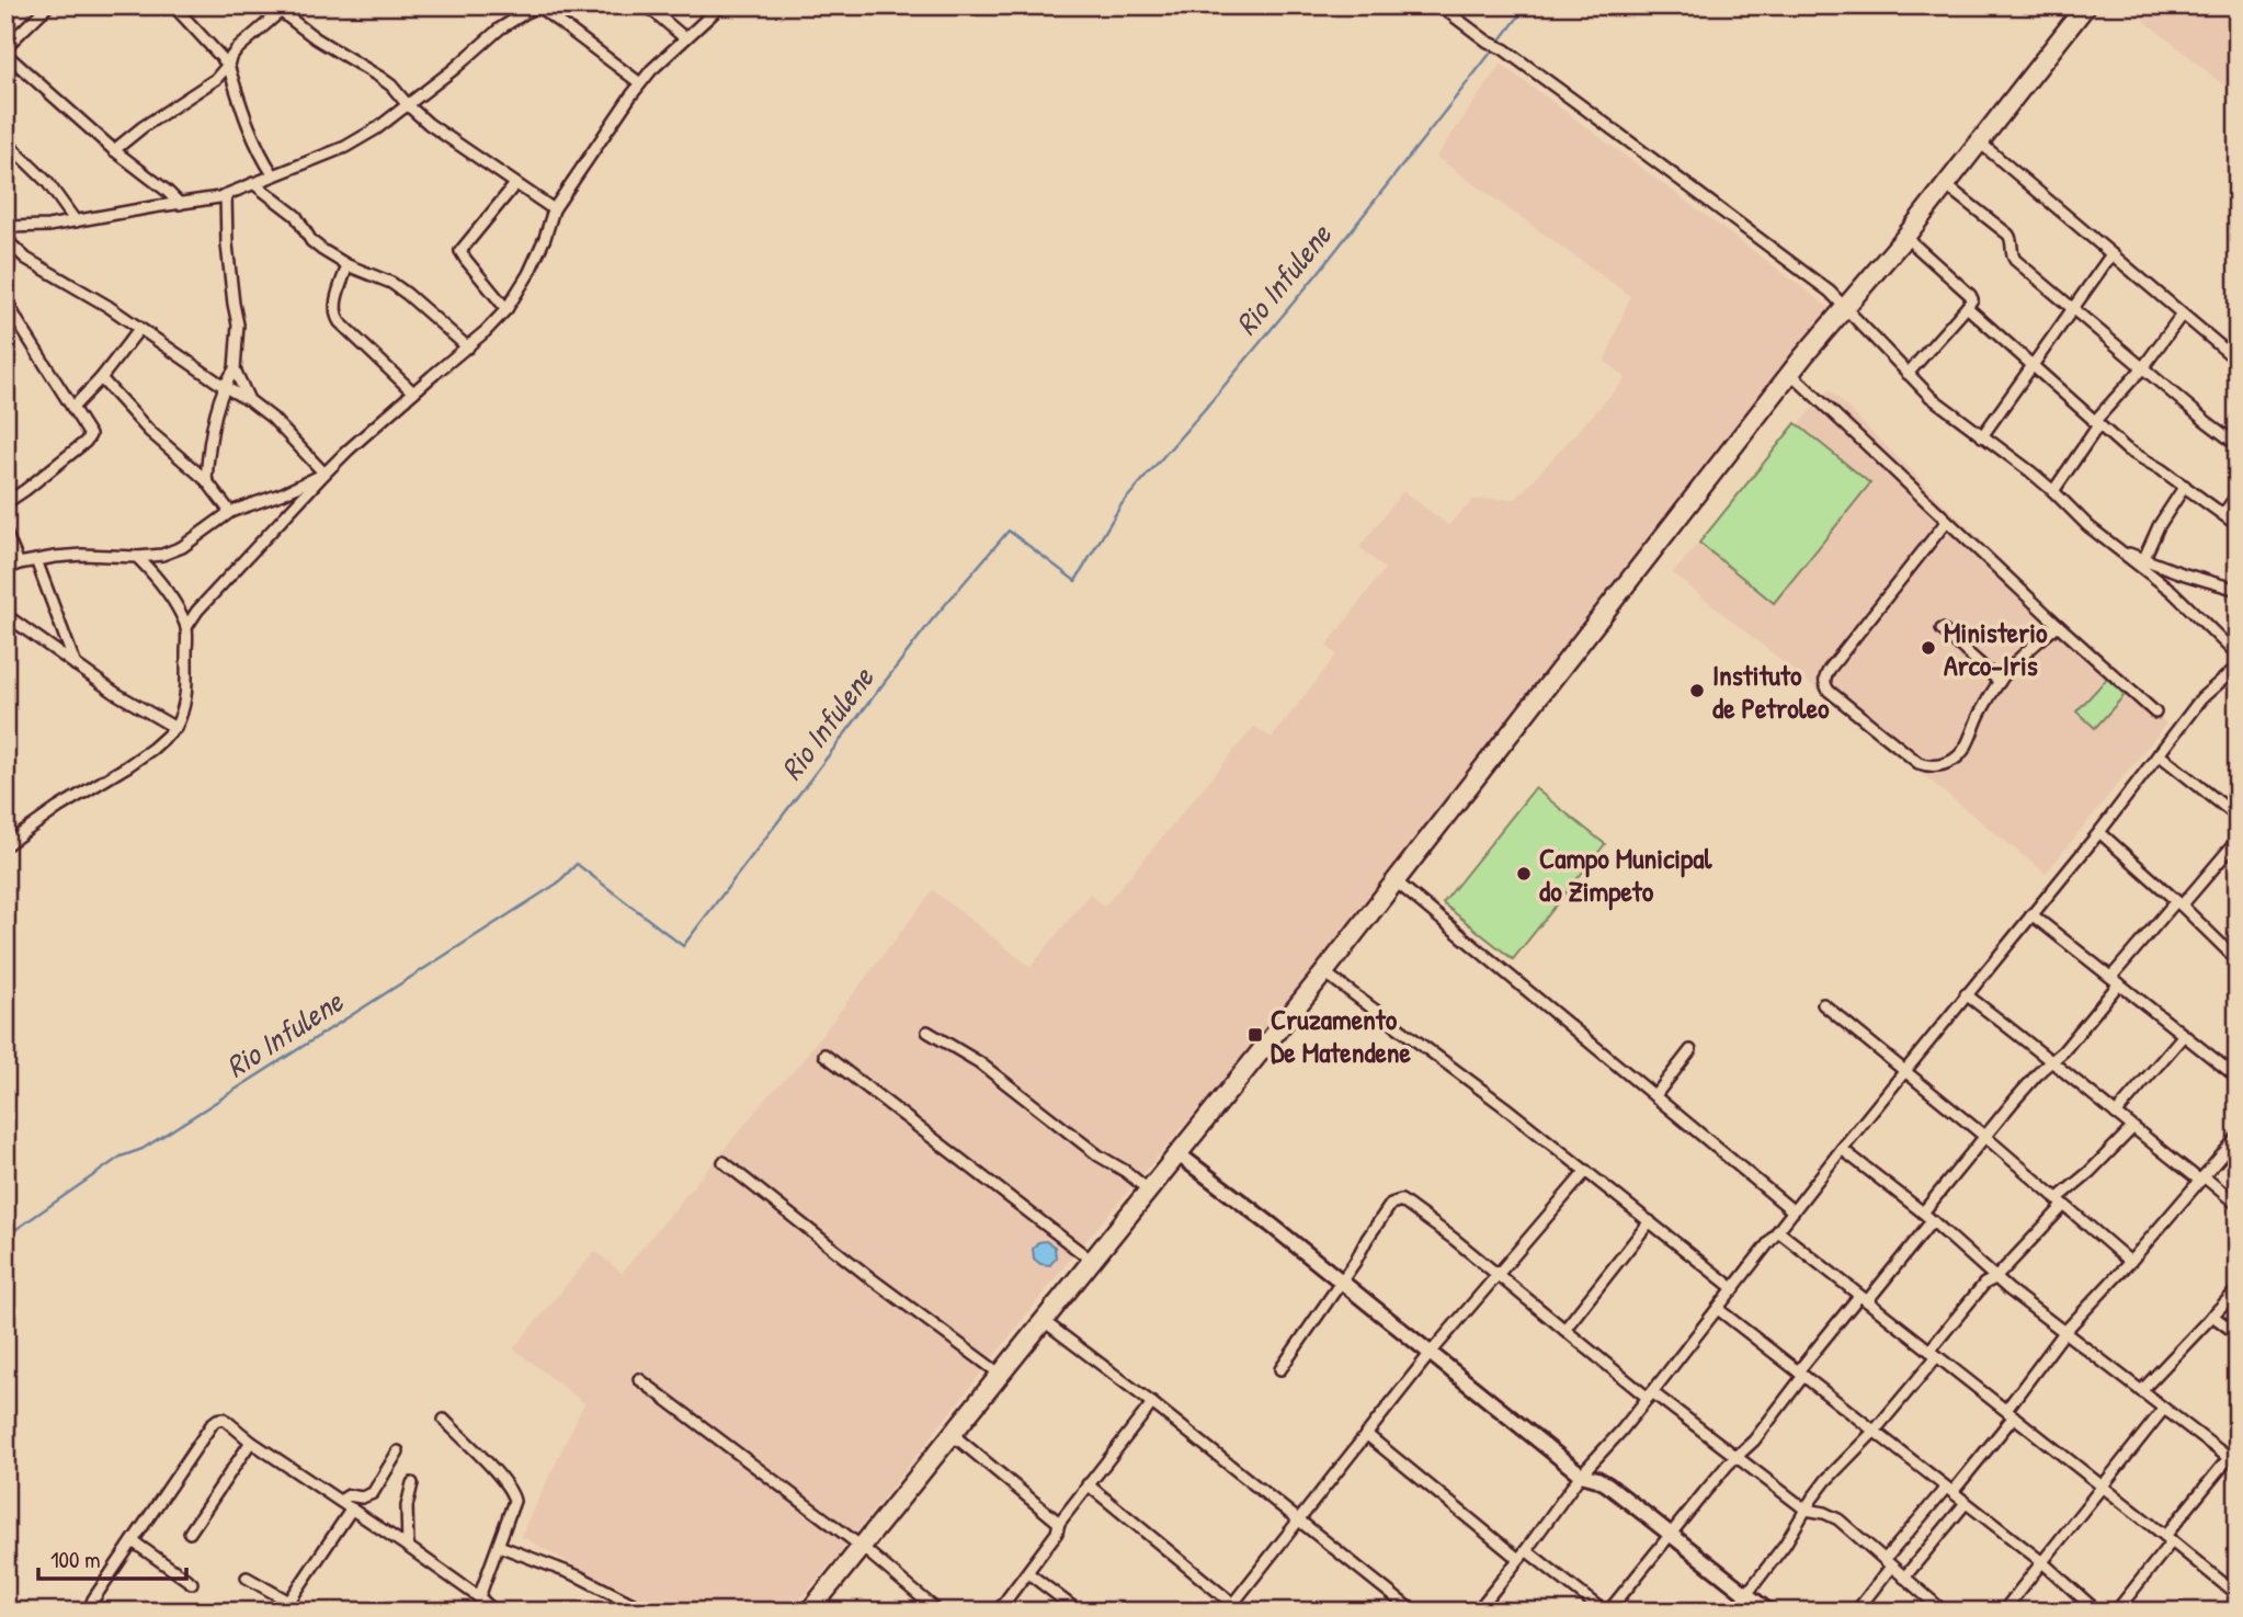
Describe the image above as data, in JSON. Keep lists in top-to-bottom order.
{
  "water": ["Rio Infulene"],
  "places": {
    "other": ["Ministerio Arco-Iris", "Instituto de Petroleo", "Campo Municipal do Zimpeto"],
    "transit": ["Cruzamento De Matendene"]
  },
  "scale_bar": "100 m"
}
